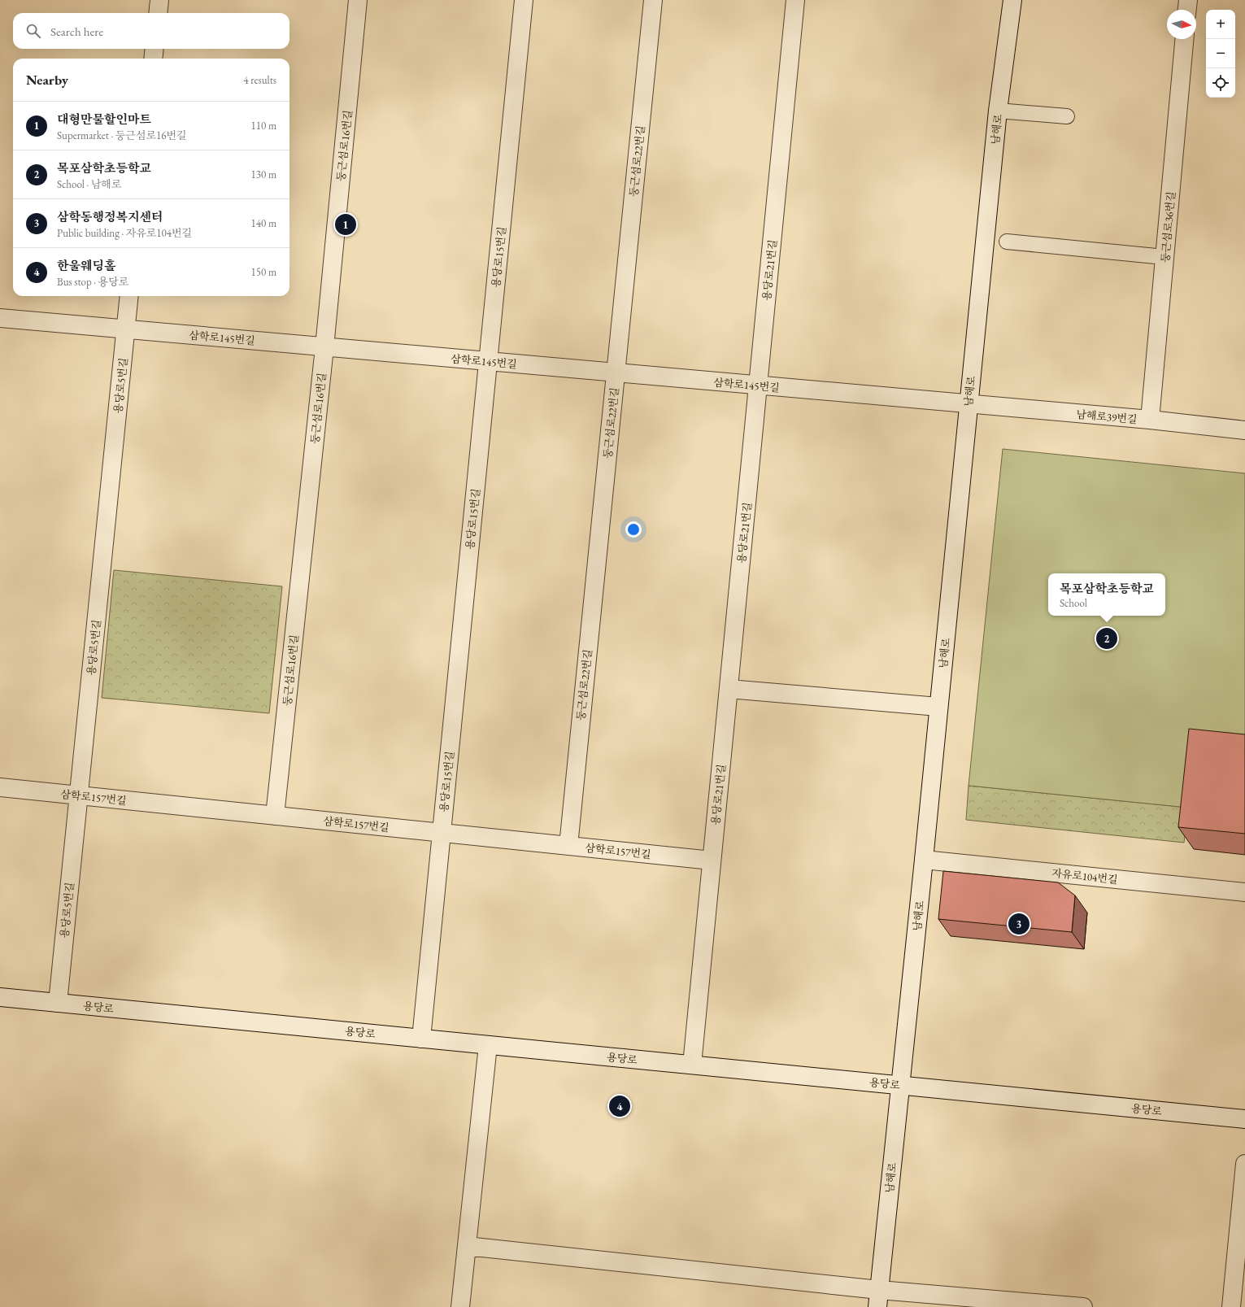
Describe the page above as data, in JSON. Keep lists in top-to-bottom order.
{
  "streets": {
    "street": [
      "남해로",
      "둥근섬로16번길",
      "둥근섬로22번길",
      "둥근섬로36번길",
      "용당로15번길",
      "용당로21번길",
      "삼학로145번길",
      "용당로5번길",
      "남해로39번길",
      "삼학로157번길",
      "자유로104번길",
      "용당로"
    ]
  },
  "crossings": [
    ["남해로", "삼학로145번길"],
    ["남해로", "남해로39번길"],
    ["남해로", "자유로104번길"],
    ["남해로", "용당로"],
    ["둥근섬로16번길", "삼학로145번길"],
    ["둥근섬로16번길", "삼학로157번길"],
    ["둥근섬로22번길", "삼학로145번길"],
    ["둥근섬로22번길", "삼학로157번길"],
    ["둥근섬로36번길", "남해로39번길"],
    ["용당로15번길", "삼학로145번길"],
    ["용당로15번길", "삼학로157번길"],
    ["용당로15번길", "용당로"],
    ["용당로21번길", "삼학로145번길"],
    ["용당로21번길", "삼학로157번길"],
    ["용당로21번길", "용당로"],
    ["삼학로145번길", "용당로5번길"],
    ["삼학로145번길", "남해로39번길"],
    ["용당로5번길", "삼학로157번길"],
    ["용당로5번길", "용당로"]
  ],
  "north": "right",
  "page": {
    "map_buttons": ["+", "−"],
    "search": "Search here",
    "heading": ["Nearby", "4 results"],
    "list": [
      {
        "mark": "1",
        "name": "대형만물할인마트",
        "note": "Supermarket · 둥근섬로16번길",
        "value": "110 m"
      },
      {
        "mark": "2",
        "name": "목포삼학초등학교",
        "note": "School · 남해로",
        "value": "130 m"
      },
      {
        "mark": "3",
        "name": "삼학동행정복지센터",
        "note": "Public building · 자유로104번길",
        "value": "140 m"
      },
      {
        "mark": "4",
        "name": "한울웨딩홀",
        "note": "Bus stop · 용당로",
        "value": "150 m"
      }
    ],
    "pins": [
      "1",
      "2",
      "3",
      "4"
    ],
    "popup": ["목포삼학초등학교", "School"]
  }
}
